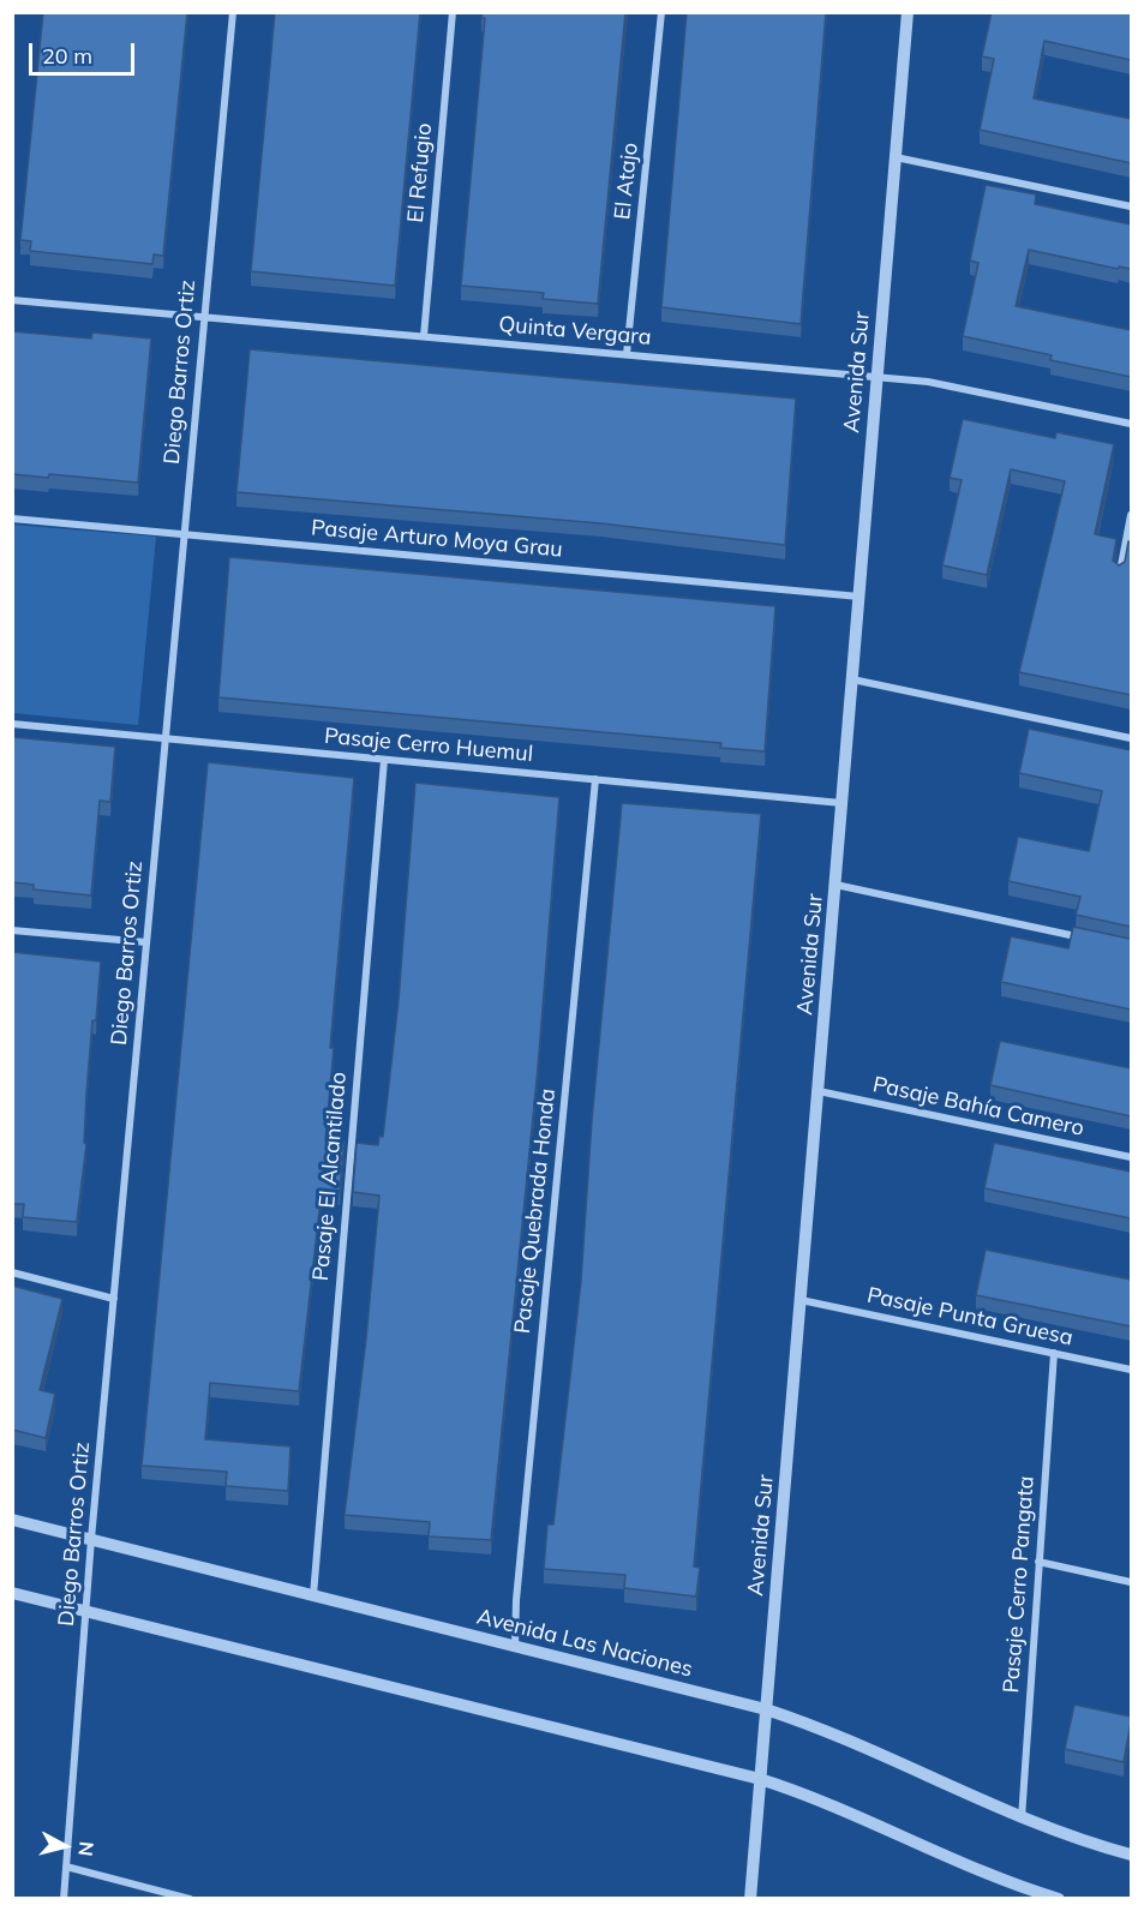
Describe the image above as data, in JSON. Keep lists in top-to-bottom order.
{
  "streets": {
    "street": [
      "El Refugio",
      "El Atajo",
      "Quinta Vergara",
      "Diego Barros Ortiz",
      "Avenida Sur",
      "Pasaje Arturo Moya Grau",
      "Pasaje Cerro Huemul",
      "Pasaje Bahía Camero",
      "Pasaje El Alcantilado",
      "Pasaje Quebrada Honda",
      "Pasaje Punta Gruesa",
      "Pasaje Cerro Pangata",
      "Avenida Las Naciones"
    ]
  },
  "crossings": [
    ["El Refugio", "Quinta Vergara"],
    ["El Atajo", "Quinta Vergara"],
    ["Quinta Vergara", "Diego Barros Ortiz"],
    ["Quinta Vergara", "Avenida Sur"],
    ["Diego Barros Ortiz", "Pasaje Arturo Moya Grau"],
    ["Diego Barros Ortiz", "Pasaje Cerro Huemul"],
    ["Diego Barros Ortiz", "Avenida Las Naciones"],
    ["Avenida Sur", "Pasaje Arturo Moya Grau"],
    ["Avenida Sur", "Pasaje Cerro Huemul"],
    ["Avenida Sur", "Pasaje Bahía Camero"],
    ["Avenida Sur", "Pasaje Punta Gruesa"],
    ["Avenida Sur", "Avenida Las Naciones"],
    ["Pasaje Cerro Huemul", "Pasaje El Alcantilado"],
    ["Pasaje Cerro Huemul", "Pasaje Quebrada Honda"],
    ["Pasaje El Alcantilado", "Avenida Las Naciones"],
    ["Pasaje Quebrada Honda", "Avenida Las Naciones"],
    ["Pasaje Punta Gruesa", "Pasaje Cerro Pangata"],
    ["Pasaje Cerro Pangata", "Avenida Las Naciones"]
  ],
  "scale_bar": "20 m",
  "north": "right"
}
